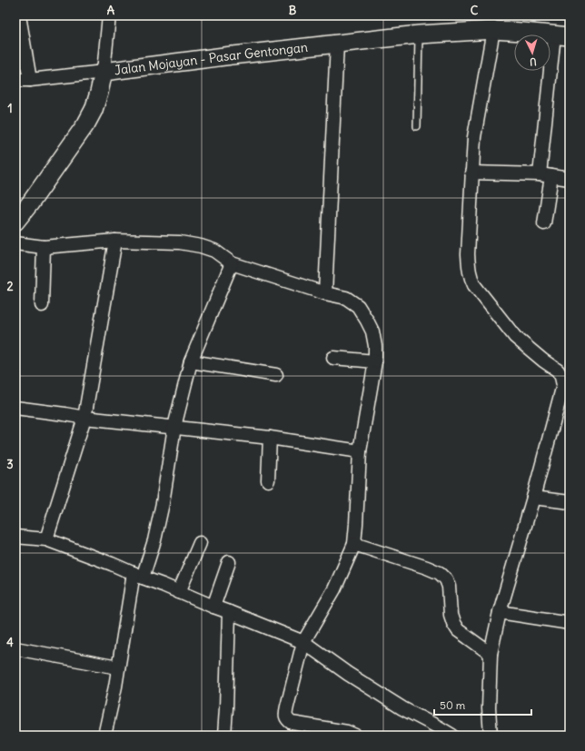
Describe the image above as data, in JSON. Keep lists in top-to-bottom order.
{
  "streets": {
    "street": ["Jalan Mojayan - Pasar Gentongan"]
  },
  "scale_bar": "50 m",
  "north": "bottom",
  "grid": {
    "columns": ["A", "B", "C"],
    "rows": [
      "1",
      "2",
      "3",
      "4"
    ]
  }
}
